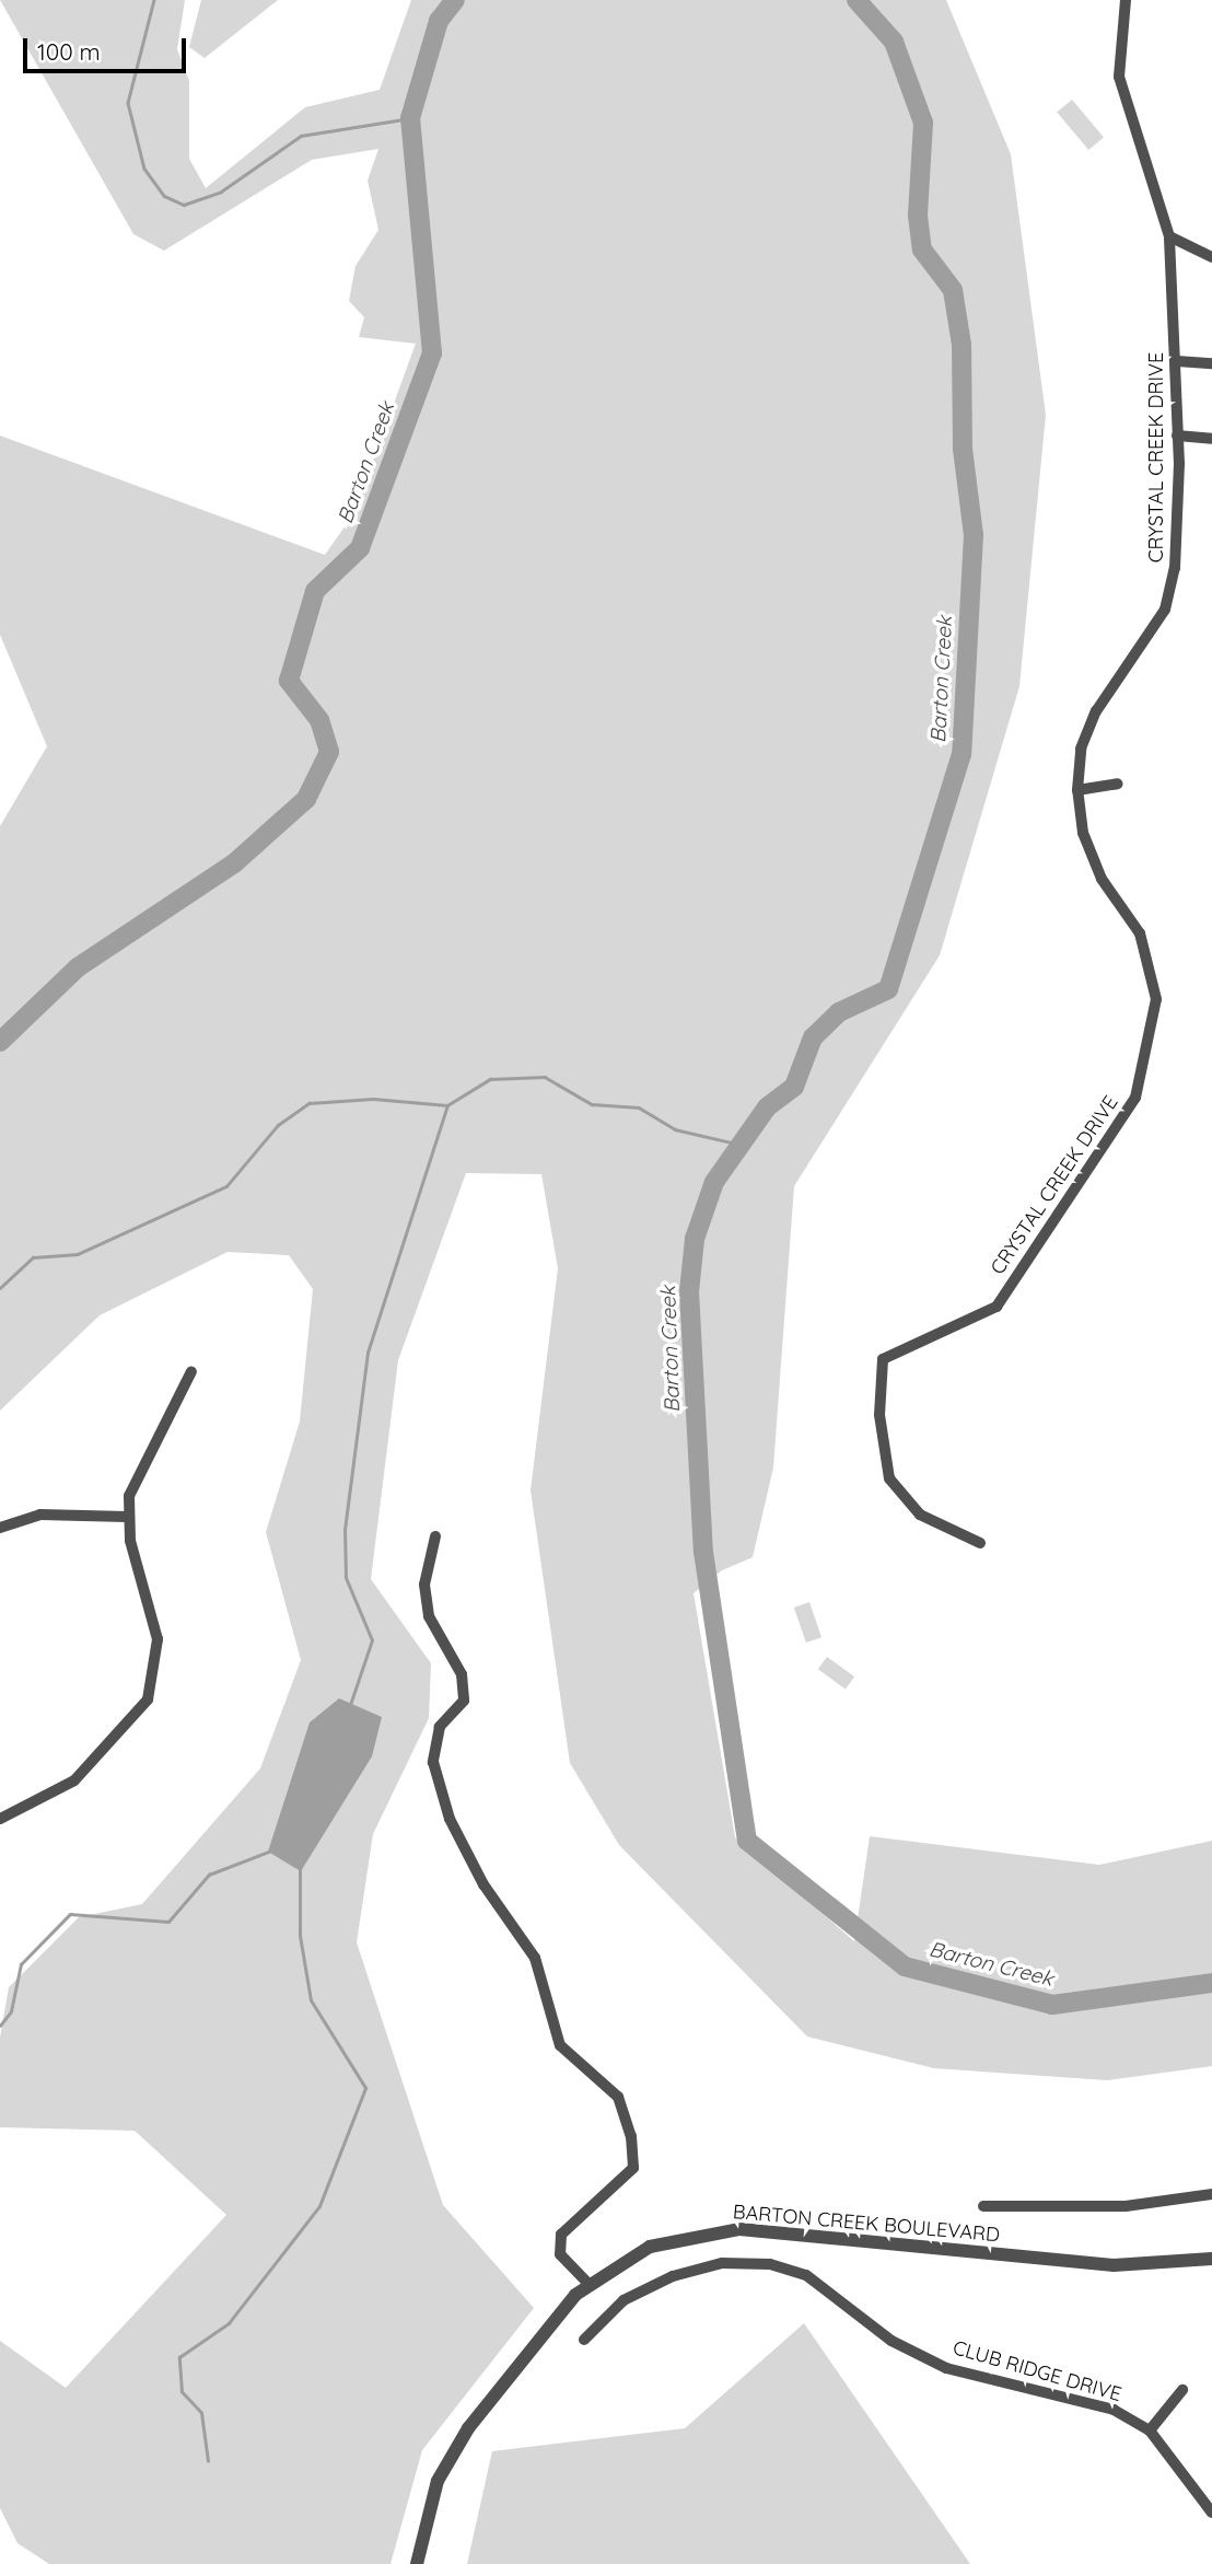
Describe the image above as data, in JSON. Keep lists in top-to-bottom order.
{
  "streets": {
    "street": ["CRYSTAL CREEK DRIVE", "BARTON CREEK BOULEVARD", "CLUB RIDGE DRIVE"]
  },
  "water": ["Barton Creek"],
  "scale_bar": "100 m"
}
